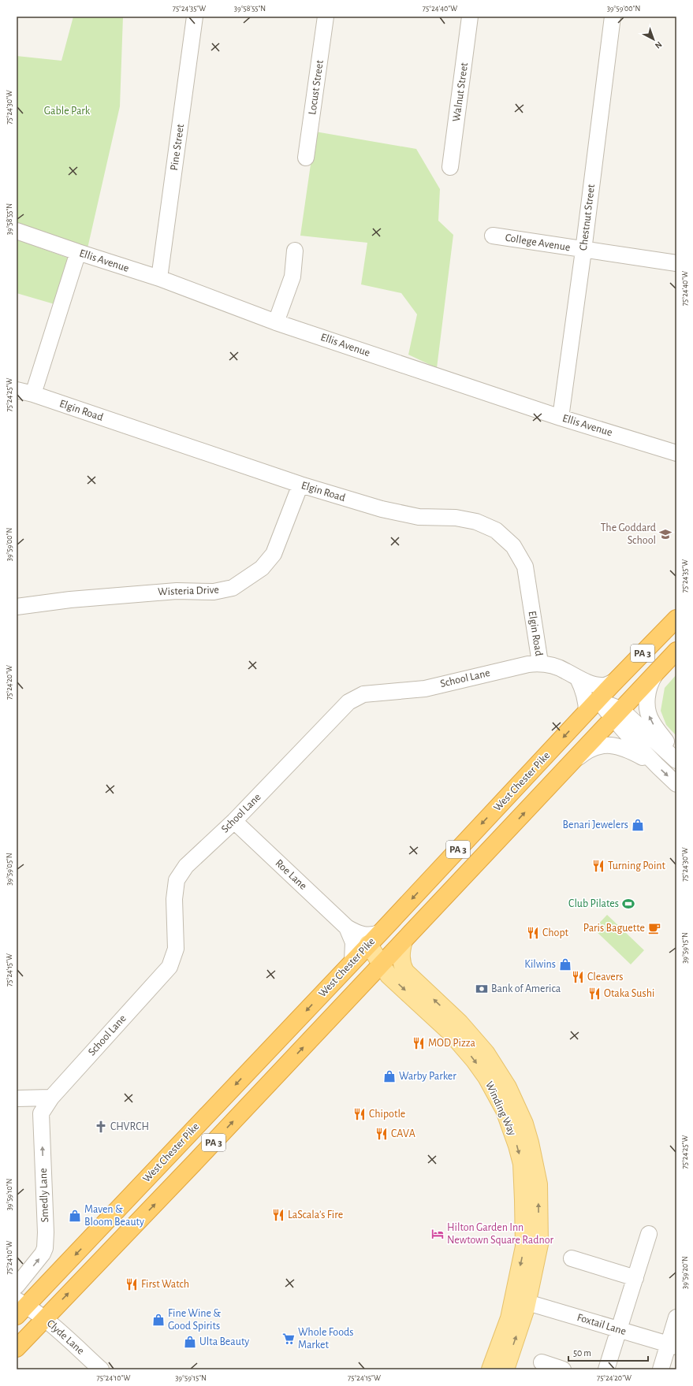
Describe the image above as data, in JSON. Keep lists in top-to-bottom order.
{
  "streets": {
    "highway": ["PA 3", "West Chester Pike"],
    "main road": ["Winding Way"],
    "street": [
      "Locust Street",
      "Walnut Street",
      "Pine Street",
      "Chestnut Street",
      "College Avenue",
      "Ellis Avenue",
      "Elgin Road",
      "Wisteria Drive",
      "School Lane",
      "Roe Lane",
      "Smedly Lane",
      "Foxtail Lane",
      "Clyde Lane"
    ]
  },
  "crossings": [
    ["Pine Street", "Ellis Avenue"],
    ["Chestnut Street", "College Avenue"],
    ["Chestnut Street", "Ellis Avenue"],
    ["Elgin Road", "Wisteria Drive"],
    ["Elgin Road", "School Lane"],
    ["School Lane", "West Chester Pike"],
    ["School Lane", "Roe Lane"],
    ["School Lane", "Smedly Lane"],
    ["West Chester Pike", "Roe Lane"],
    ["West Chester Pike", "Winding Way"],
    ["West Chester Pike", "Clyde Lane"],
    ["Winding Way", "Foxtail Lane"]
  ],
  "one_way": ["Smedly Lane"],
  "parks": ["Gable Park"],
  "places": {
    "school or university": ["The Goddard School"],
    "shop": [
      "Benari Jewelers",
      "Kilwins",
      "Warby Parker",
      "Maven & Bloom Beauty",
      "Fine Wine & Good Spirits",
      "Ulta Beauty"
    ],
    "restaurant": [
      "Turning Point",
      "Chopt",
      "Cleavers",
      "Otaka Sushi",
      "MOD Pizza",
      "Chipotle",
      "CAVA",
      "LaScala’s Fire",
      "First Watch"
    ],
    "sports": ["Club Pilates"],
    "cafe": ["Paris Baguette"],
    "bank": ["Bank of America"],
    "church": ["CHVRCH"],
    "hotel": ["Hilton Garden Inn Newtown Square Radnor"],
    "supermarket": ["Whole Foods Market"]
  },
  "scale_bar": "50 m",
  "north": "bottom right",
  "coordinates": [
    "75°24'35\"W",
    "39°58'55\"N",
    "75°24'40\"W",
    "39°59'00\"N",
    "75°24'30\"W",
    "75°24'25\"W",
    "75°24'20\"W",
    "39°59'05\"N",
    "39°59'15\"N",
    "75°24'15\"W",
    "39°59'10\"N",
    "75°24'10\"W",
    "39°59'20\"N"
  ]
}
